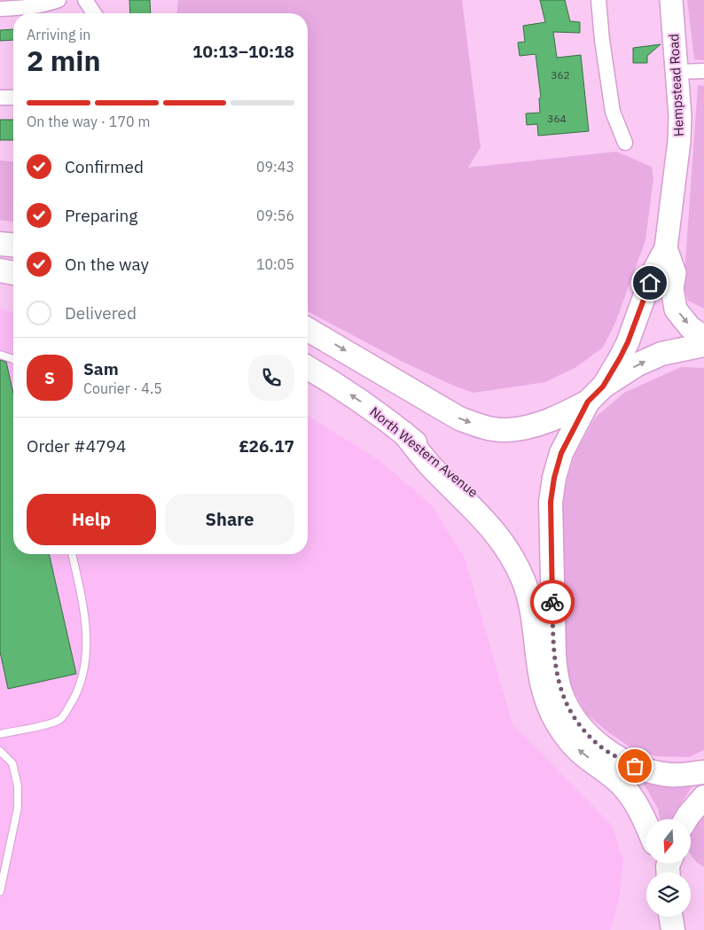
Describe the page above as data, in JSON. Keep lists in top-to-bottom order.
{
  "streets": {
    "highway": ["North Western Avenue"],
    "main road": ["Hempstead Road"]
  },
  "house_numbers": ["362", "364"],
  "north": "bottom",
  "page": {
    "heading": ["2 min", "Arriving in", "10:13–10:18"],
    "panel": [
      "Sam",
      "Courier · 4.5",
      "Order #4794",
      "£26.17"
    ],
    "bar": "On the way · 170 m",
    "list": [
      ["Confirmed", "09:43"],
      ["Preparing", "09:56"],
      ["On the way", "10:05"],
      "Delivered"
    ],
    "round": "S",
    "buttons": ["Help", "Share"]
  }
}
